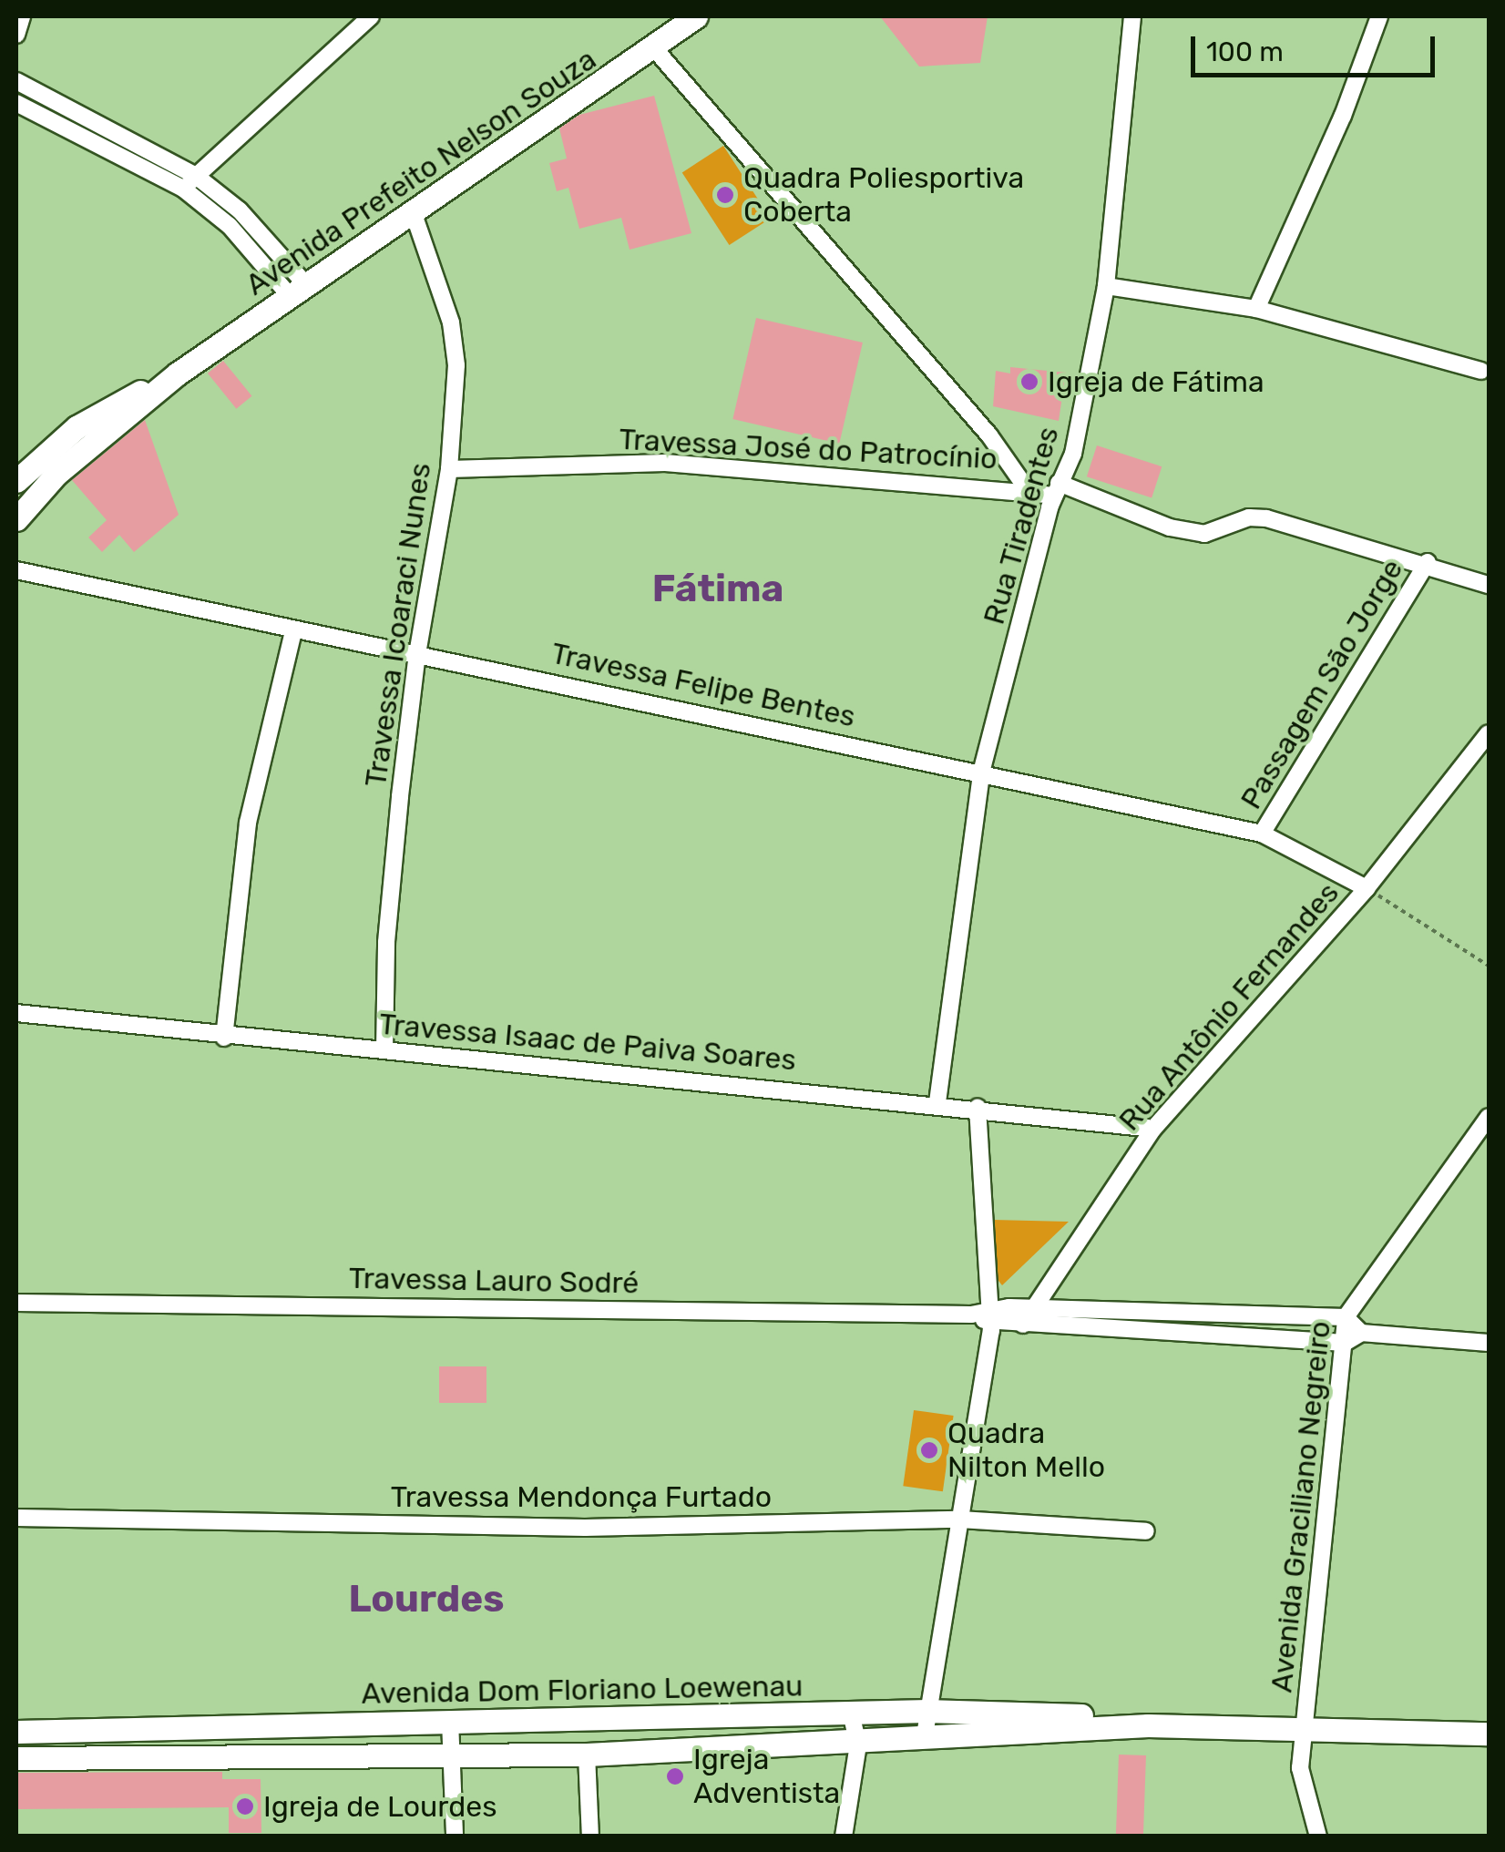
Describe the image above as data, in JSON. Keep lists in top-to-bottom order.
{
  "streets": {
    "street": [
      "Avenida Prefeito Nelson Souza",
      "Travessa José do Patrocínio",
      "Rua Tiradentes",
      "Travessa Icoaraci Nunes",
      "Passagem São Jorge",
      "Travessa Felipe Bentes",
      "Rua Antônio Fernandes",
      "Travessa Isaac de Paiva Soares",
      "Travessa Lauro Sodré",
      "Travessa Mendonça Furtado",
      "Avenida Graciliano Negreiro",
      "Avenida Dom Floriano Loewenau"
    ]
  },
  "crossings": [
    ["Avenida Prefeito Nelson Souza", "Travessa Icoaraci Nunes"],
    ["Travessa José do Patrocínio", "Rua Tiradentes"],
    ["Travessa José do Patrocínio", "Travessa Icoaraci Nunes"],
    ["Travessa José do Patrocínio", "Passagem São Jorge"],
    ["Rua Tiradentes", "Travessa Felipe Bentes"],
    ["Rua Tiradentes", "Travessa Isaac de Paiva Soares"],
    ["Travessa Icoaraci Nunes", "Travessa Felipe Bentes"],
    ["Travessa Icoaraci Nunes", "Travessa Isaac de Paiva Soares"],
    ["Passagem São Jorge", "Travessa Felipe Bentes"],
    ["Travessa Felipe Bentes", "Rua Antônio Fernandes"],
    ["Rua Antônio Fernandes", "Travessa Isaac de Paiva Soares"],
    ["Rua Antônio Fernandes", "Travessa Lauro Sodré"],
    ["Travessa Lauro Sodré", "Avenida Graciliano Negreiro"],
    ["Avenida Graciliano Negreiro", "Avenida Dom Floriano Loewenau"]
  ],
  "districts": ["Fátima", "Lourdes"],
  "places": [
    "Quadra Poliesportiva Coberta",
    "Igreja de Fátima",
    "Quadra Nilton Mello",
    "Igreja Adventista",
    "Igreja de Lourdes"
  ],
  "scale_bar": "100 m"
}
